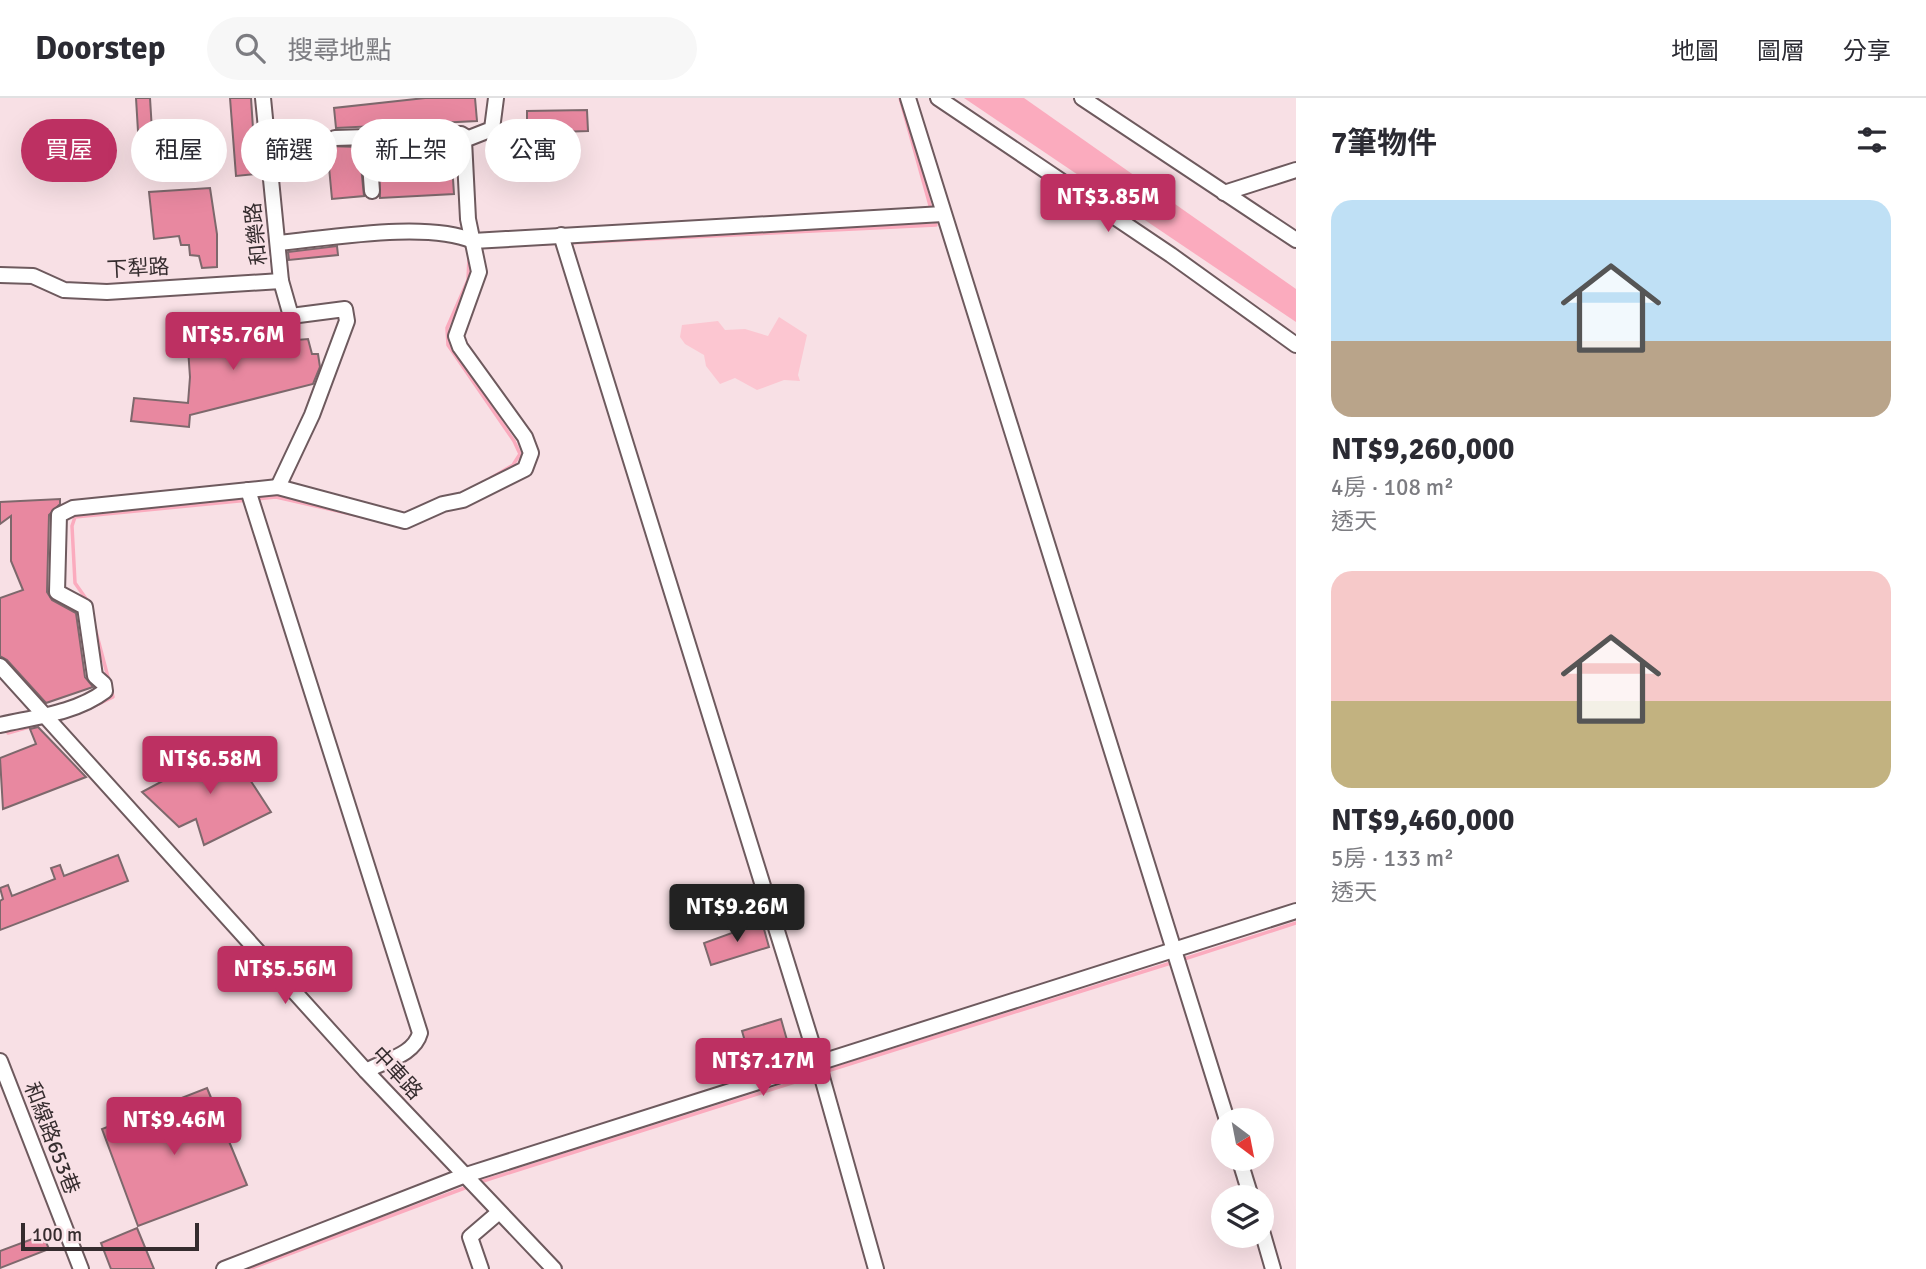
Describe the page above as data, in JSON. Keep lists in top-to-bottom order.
{
  "streets": {
    "street": [
      "和樂路",
      "下犁路",
      "中車路",
      "和線路653巷"
    ]
  },
  "crossings": [
    ["和樂路", "下犁路"]
  ],
  "scale_bar": "100 m",
  "north": "bottom right",
  "page": {
    "header": "Doorstep",
    "search": "搜尋地點",
    "nav": ["地圖", "圖層", "分享"],
    "heading": "7筆物件",
    "chip": [
      "買屋",
      "租屋",
      "篩選",
      "新上架",
      "公寓"
    ],
    "price": [
      "NT$3.85M",
      "NT$5.76M",
      "NT$6.58M",
      "NT$9.26M",
      "NT$5.56M",
      "NT$7.17M",
      "NT$9.46M"
    ],
    "list": [
      {
        "name": "NT$9,260,000",
        "note": "4房 · 108 m² · 透天"
      },
      {
        "name": "NT$9,460,000",
        "note": "5房 · 133 m² · 透天"
      }
    ],
    "scale": "100 m"
  }
}
